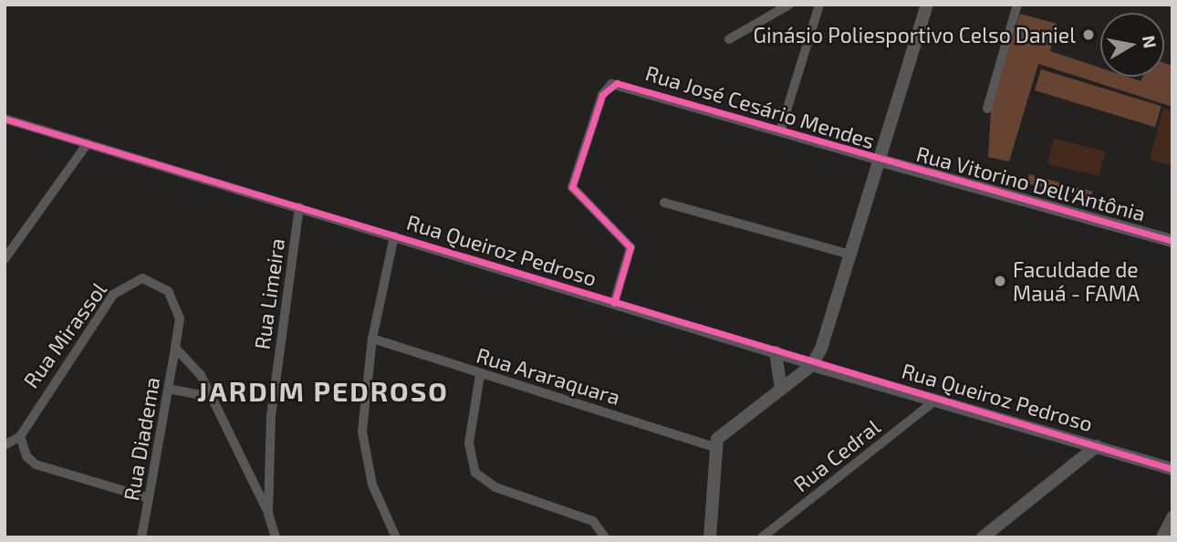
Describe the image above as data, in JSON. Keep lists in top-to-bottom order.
{
  "streets": {
    "street": [
      "Rua José Cesário Mendes",
      "Rua Vitorino Dell'Antônia",
      "Rua Queiroz Pedroso",
      "Rua Limeira",
      "Rua Mirassol",
      "Rua Araraquara",
      "Rua Diadema",
      "Rua Cedral"
    ]
  },
  "crossings": [
    ["Rua José Cesário Mendes", "Rua Vitorino Dell'Antônia"],
    ["Rua José Cesário Mendes", "Rua Queiroz Pedroso"],
    ["Rua Queiroz Pedroso", "Rua Limeira"],
    ["Rua Queiroz Pedroso", "Rua Cedral"],
    ["Rua Mirassol", "Rua Diadema"]
  ],
  "districts": ["JARDIM PEDROSO"],
  "places": ["Ginásio Poliesportivo Celso Daniel", "Faculdade de Mauá - FAMA"],
  "north": "right"
}
